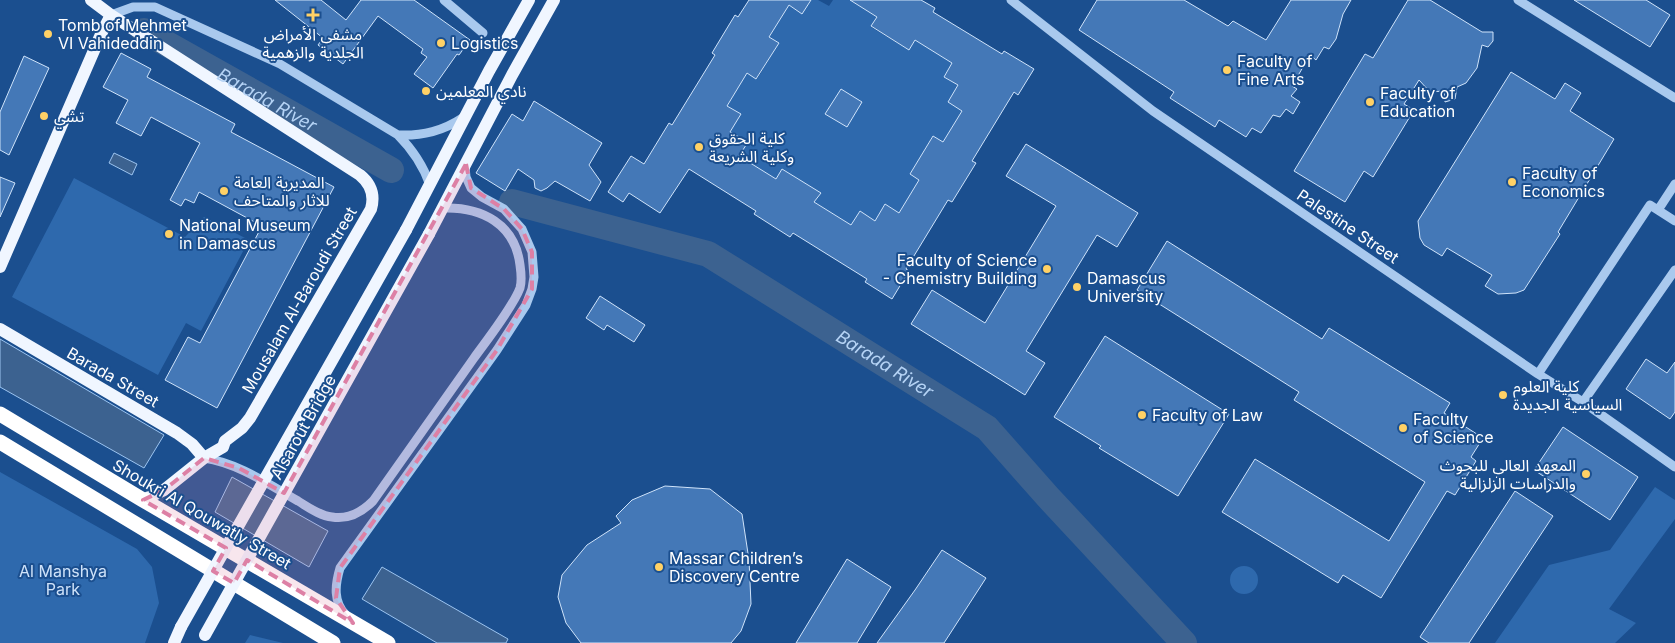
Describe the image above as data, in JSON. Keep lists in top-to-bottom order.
{
  "streets": {
    "highway": ["Shoukri Al Qouwatly Street"],
    "main road": ["Mousalam Al-Baroudi Street", "Alsarout Bridge"],
    "street": ["Palestine Street"]
  },
  "crossings": [
    ["Mousalam Al-Baroudi Street", "Shoukri Al Qouwatly Street"]
  ],
  "water": ["Barada River"],
  "parks": ["Al Manshya Park"],
  "places": {
    "health": ["مشفى الأمراض الجلدية والزهمية"],
    "other": [
      "Tomb of Mehmet VI Vahideddin",
      "Logistics",
      "Faculty of Fine Arts",
      "نادي المعلمين",
      "Faculty of Education",
      "تشي",
      "كلية الحقوق وكلية الشريعة",
      "Faculty of Economics",
      "المديرية العامة للاثار والمتاحف",
      "National Museum in Damascus",
      "Faculty of Science - Chemistry Building",
      "Damascus University",
      "كلية العلوم السياسية الجديدة",
      "Faculty of Law",
      "Faculty of Science",
      "المعهد العالي للبحوث والدراسات الزلزالية",
      "Massar Children’s Discovery Centre"
    ]
  }
}
